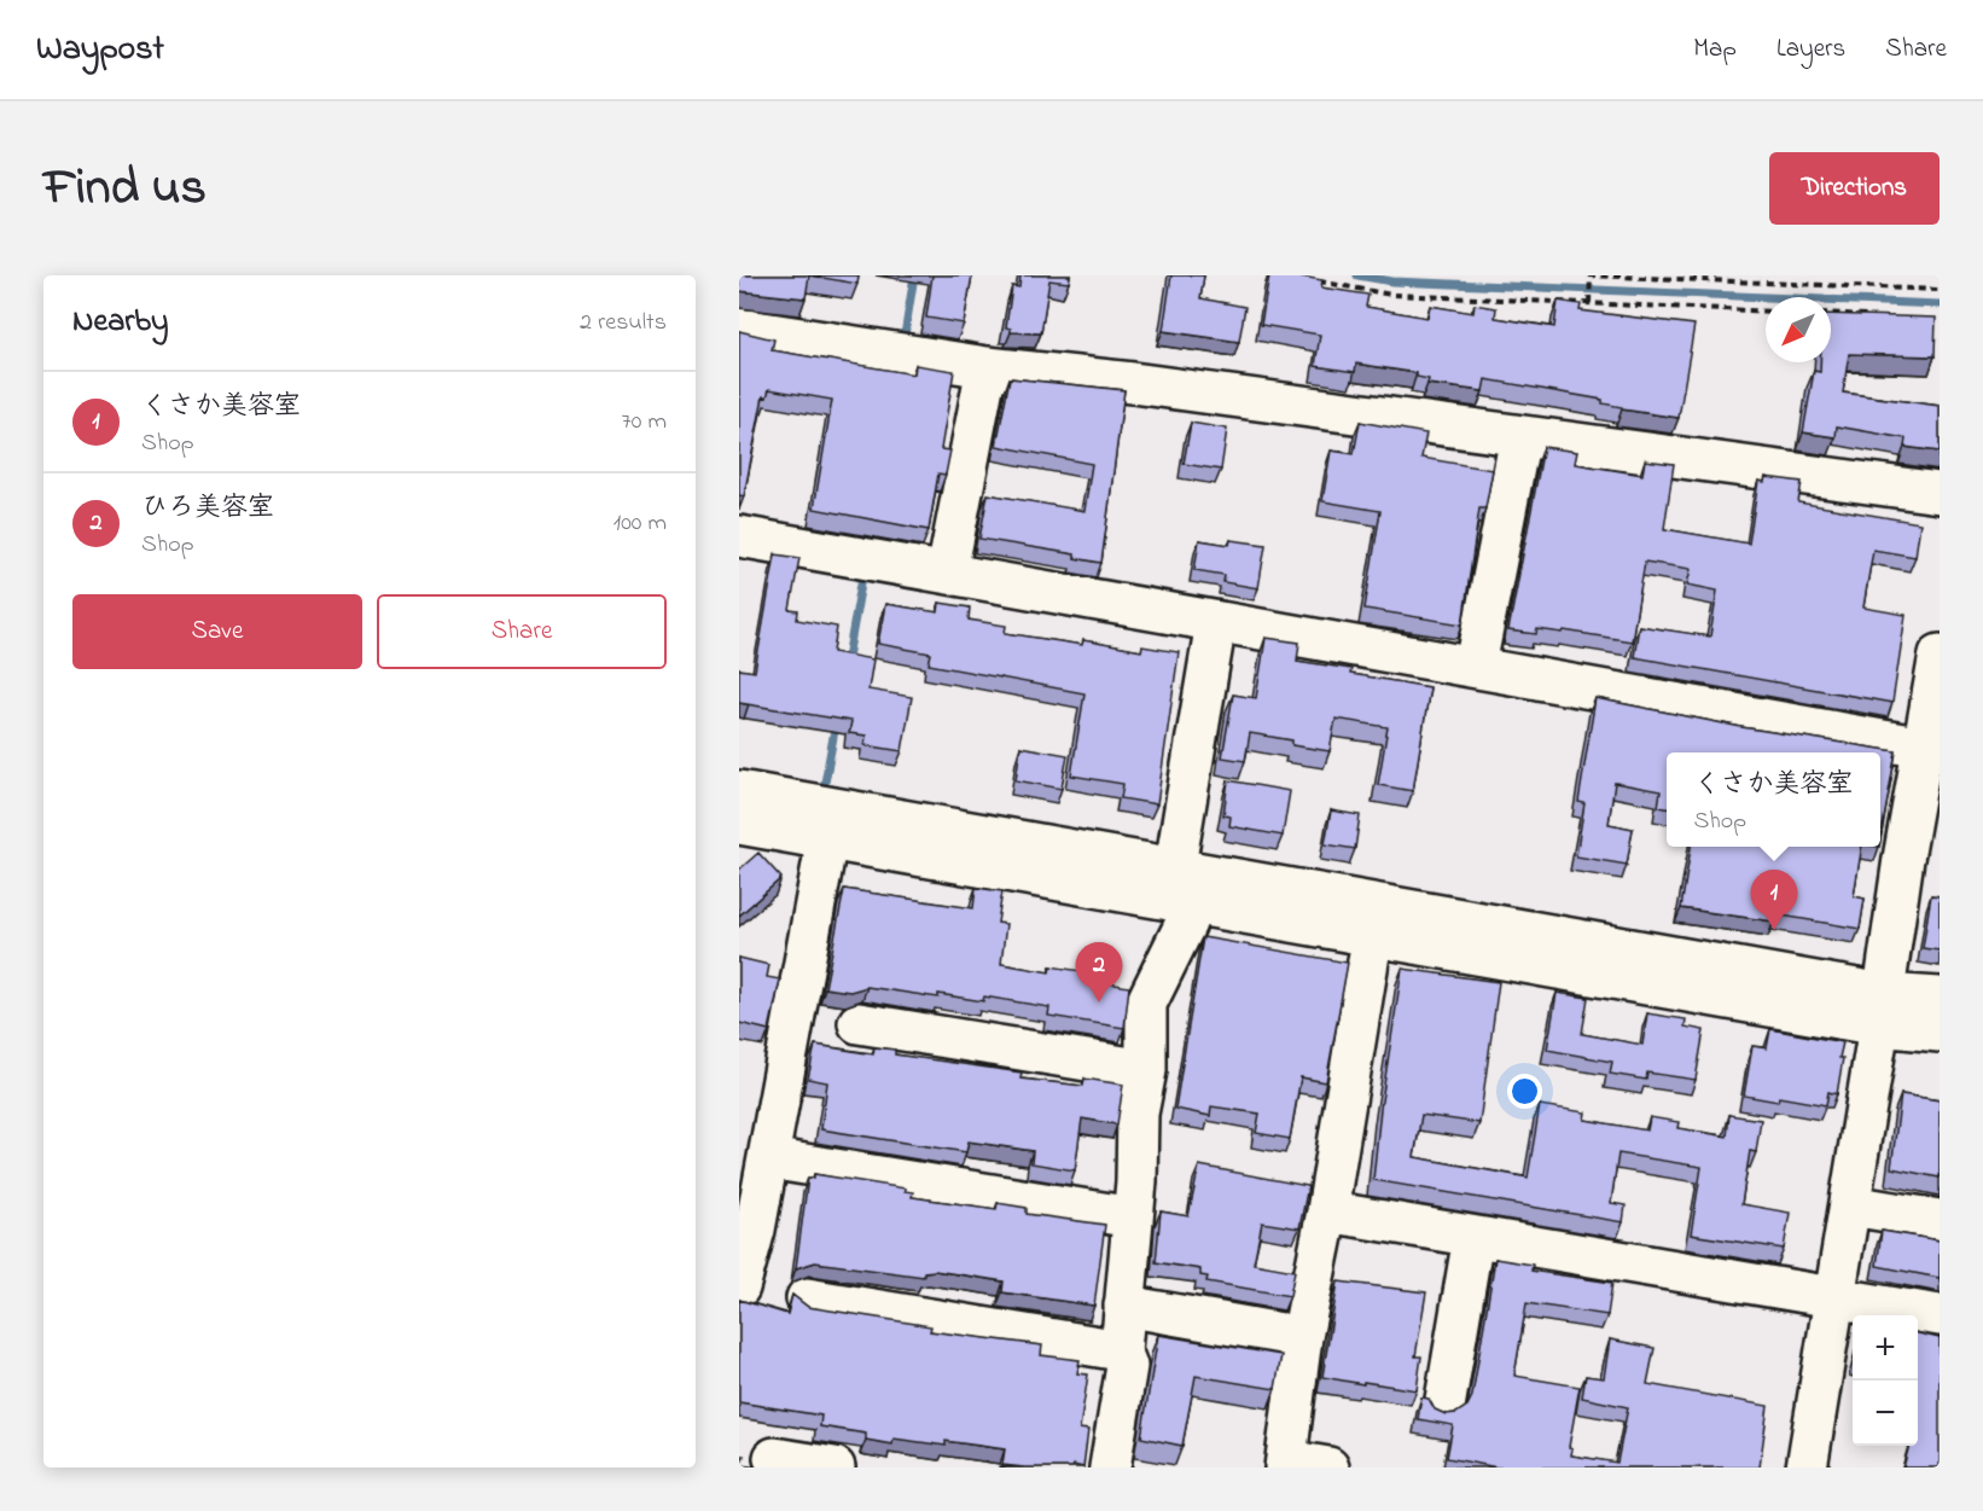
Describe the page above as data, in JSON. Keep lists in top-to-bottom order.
{
  "north": "bottom left",
  "page": {
    "header": "Waypost",
    "nav": ["Map", "Layers", "Share"],
    "title": "Find us",
    "buttons": [
      "Directions",
      ["Save", "Share"]
    ],
    "heading": ["Nearby", "2 results"],
    "list": [
      {
        "mark": "1",
        "name": "くさか美容室",
        "note": "Shop",
        "value": "70 m"
      },
      {
        "mark": "2",
        "name": "ひろ美容室",
        "note": "Shop",
        "value": "100 m"
      }
    ],
    "popup": ["くさか美容室", "Shop"],
    "pins": ["1", "2"],
    "map_buttons": ["+", "−"]
  }
}
